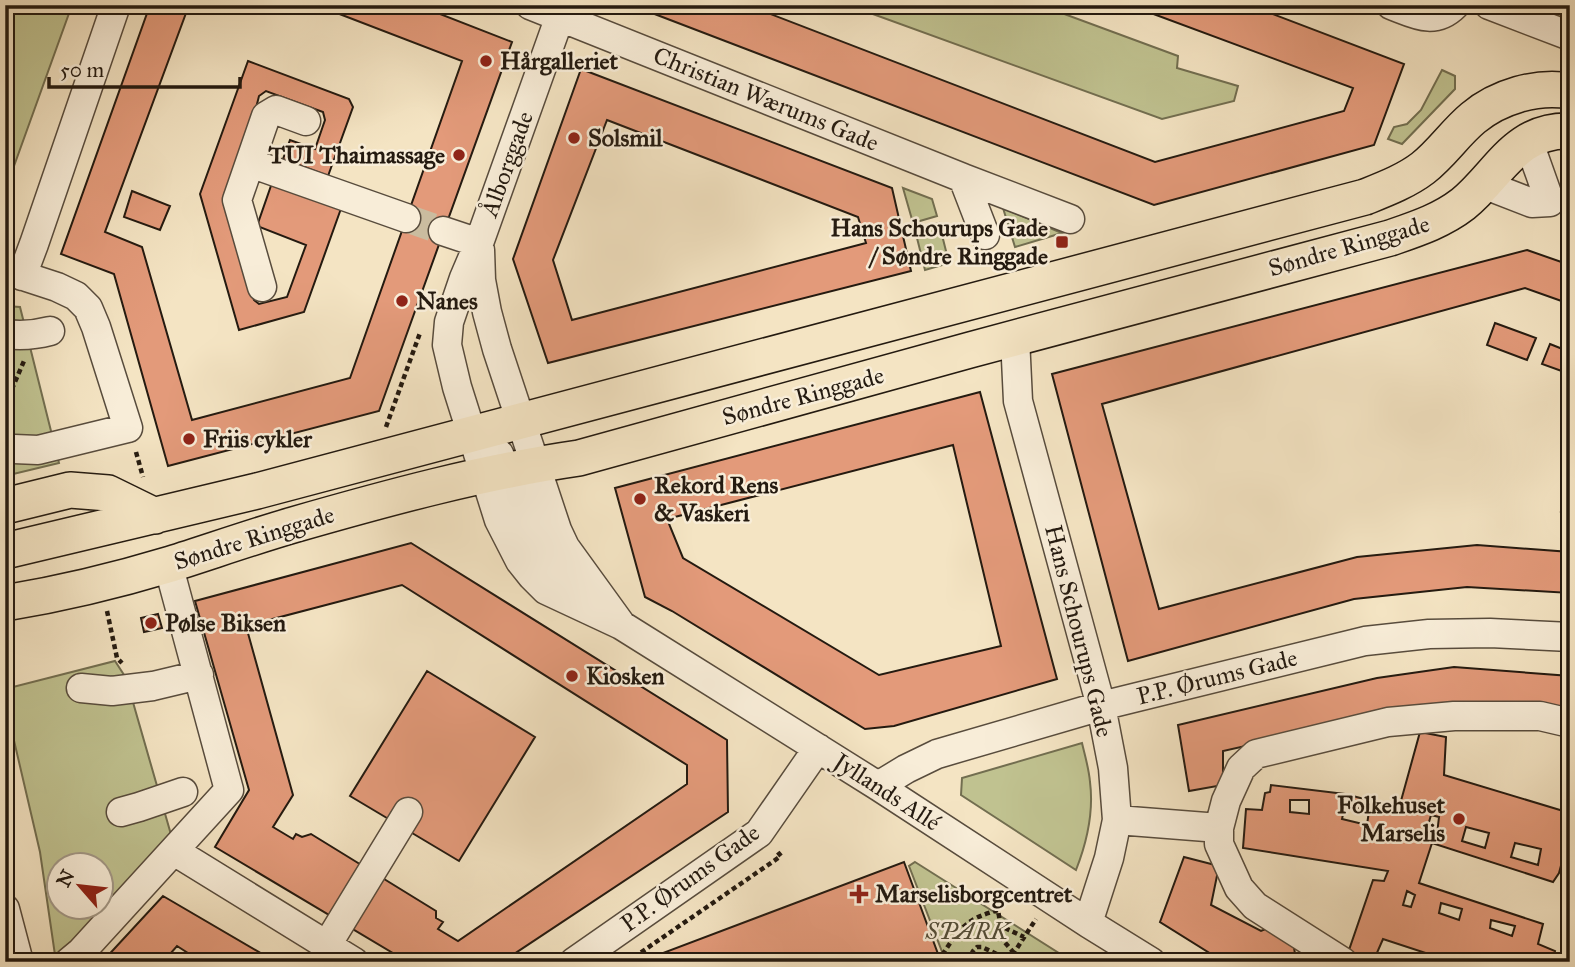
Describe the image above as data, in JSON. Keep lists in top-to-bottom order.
{
  "streets": {
    "main road": ["Søndre Ringgade"],
    "street": [
      "Christian Wærums Gade",
      "Ålborggade",
      "Hans Schourups Gade",
      "P.P. Ørums Gade",
      "Jyllands Allé"
    ]
  },
  "crossings": [
    ["Christian Wærums Gade", "Ålborggade"],
    ["Ålborggade", "Søndre Ringgade"],
    ["Ålborggade", "Jyllands Allé"],
    ["Søndre Ringgade", "Hans Schourups Gade"],
    ["Søndre Ringgade", "Jyllands Allé"],
    ["Hans Schourups Gade", "P.P. Ørums Gade"],
    ["Hans Schourups Gade", "Jyllands Allé"],
    ["P.P. Ørums Gade", "Jyllands Allé"]
  ],
  "parks": ["SPARK"],
  "places": {
    "other": [
      "Hårgalleriet",
      "Solsmil",
      "TUI Thaimassage",
      "Nanes",
      "Friis cykler",
      "Rekord Rens & Vaskeri",
      "Pølse Biksen",
      "Kiosken",
      "Folkehuset Marselis"
    ],
    "transit": ["Hans Schourups Gade / Søndre Ringgade"],
    "health": ["Marselisborgcentret"]
  },
  "scale_bar": "50 m",
  "north": "top left"
}
